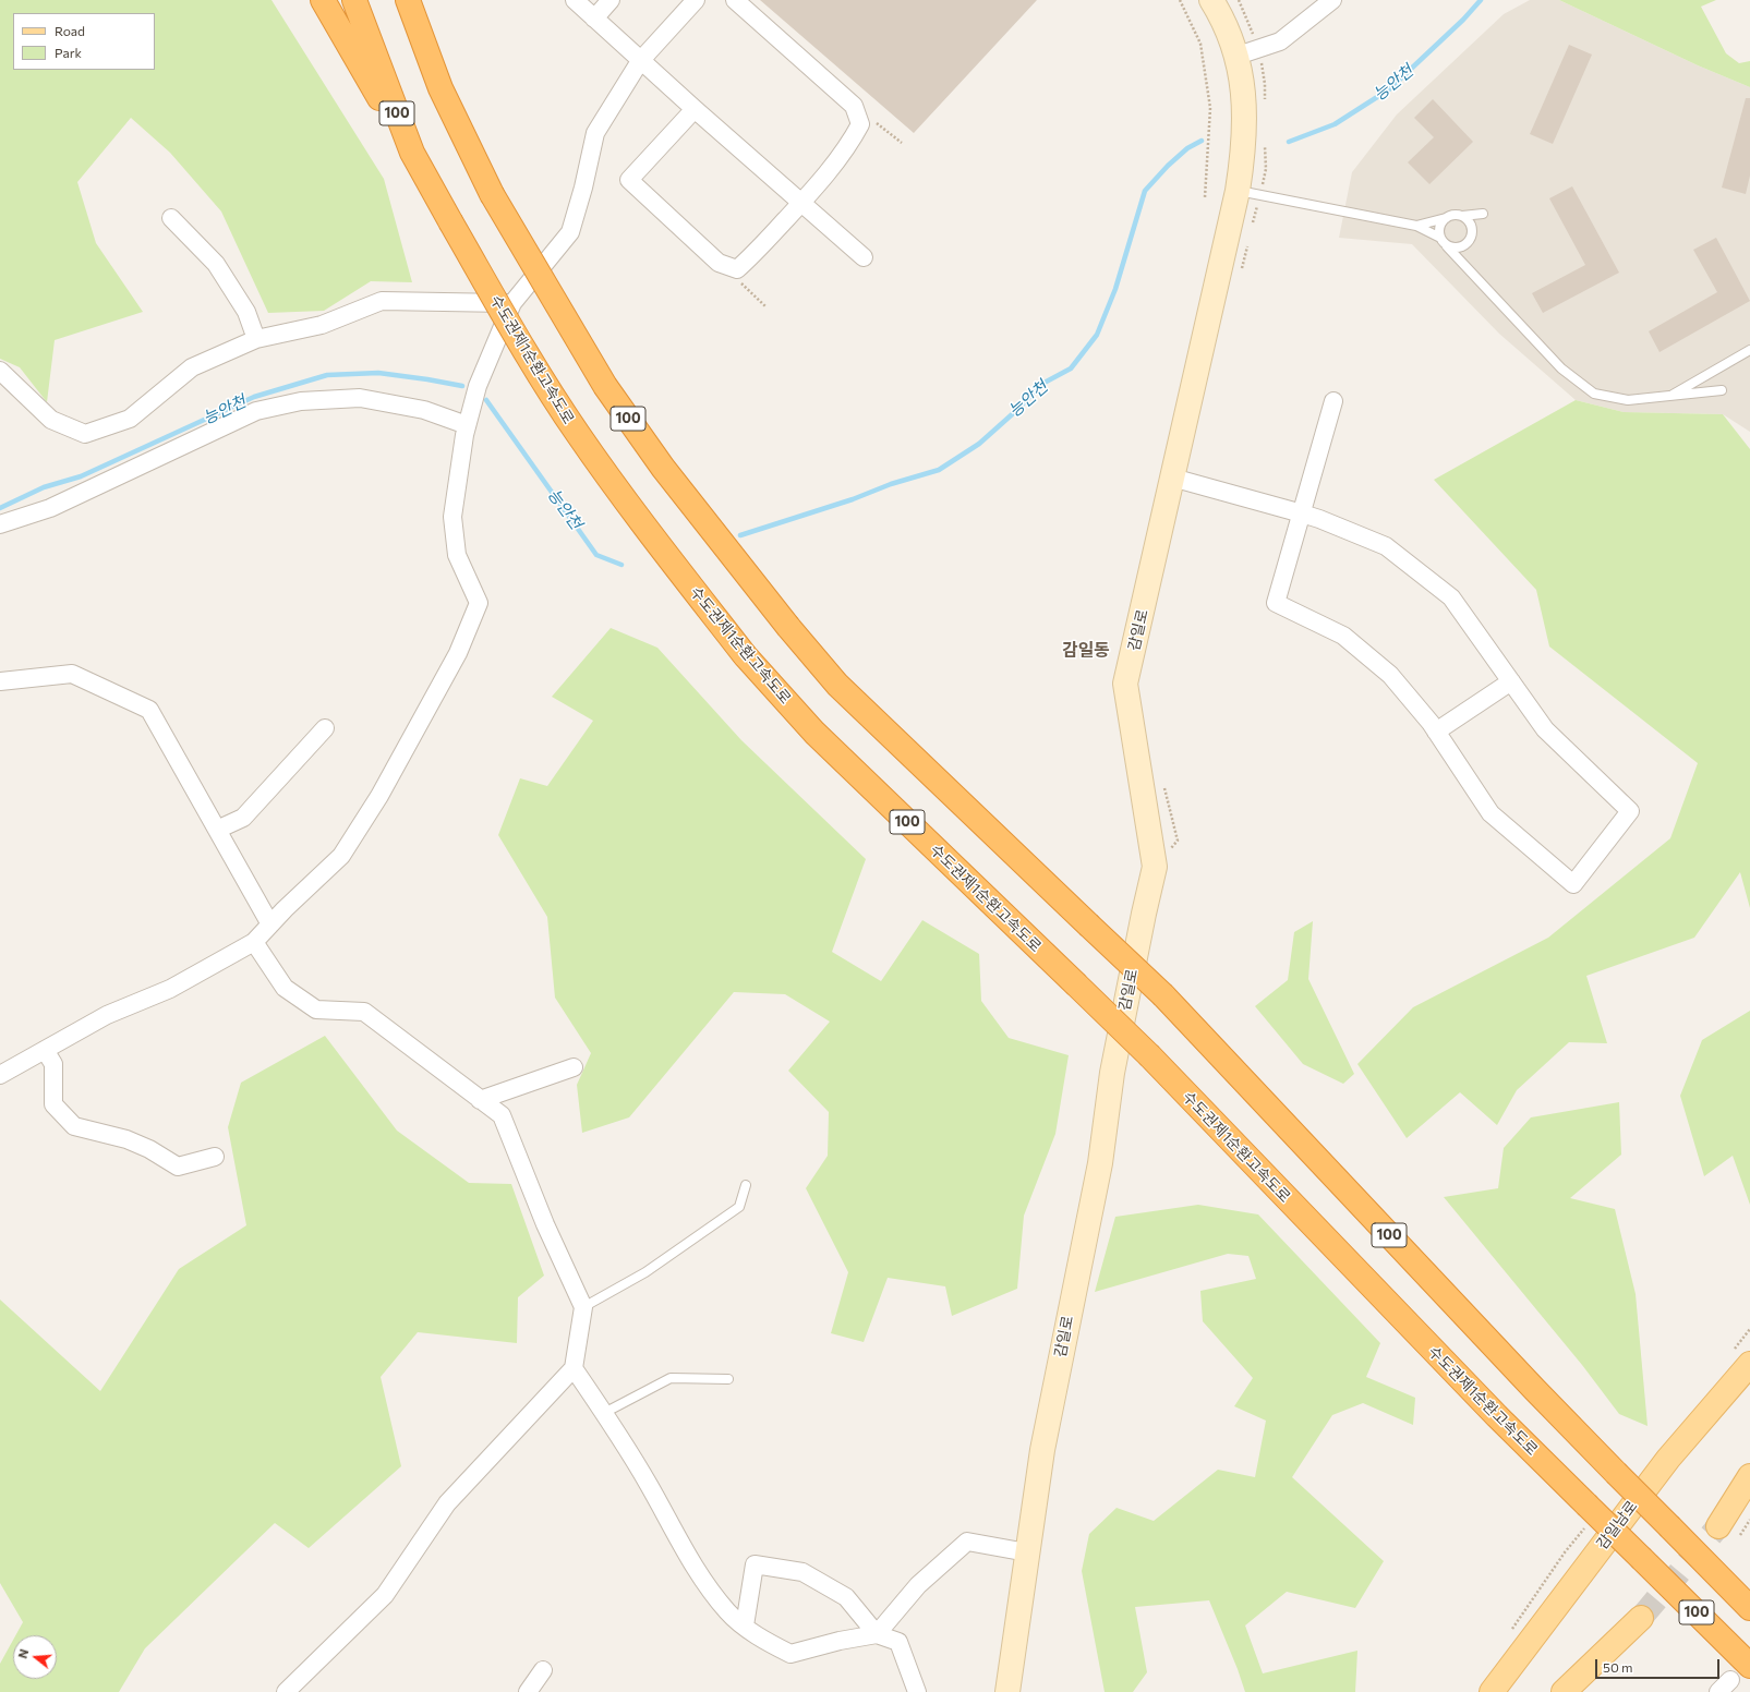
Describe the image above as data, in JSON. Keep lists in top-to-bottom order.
{
  "streets": {
    "highway": ["100", "수도권제1순환고속도로"],
    "main road": ["감일남로"],
    "street": ["감일로"]
  },
  "districts": ["감일동"],
  "water": ["능안천"],
  "legend": ["Road", "Park"],
  "scale_bar": "50 m",
  "north": "left"
}
